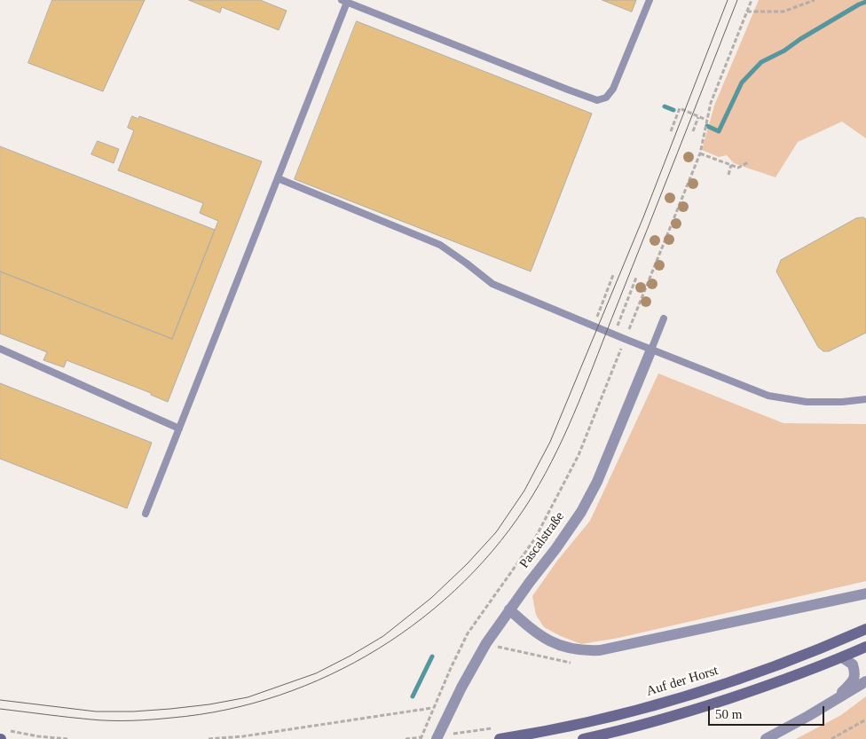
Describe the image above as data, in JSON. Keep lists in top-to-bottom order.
{
  "streets": {
    "street": ["Pascalstraße", "Auf der Horst"]
  },
  "scale_bar": "50 m"
}
